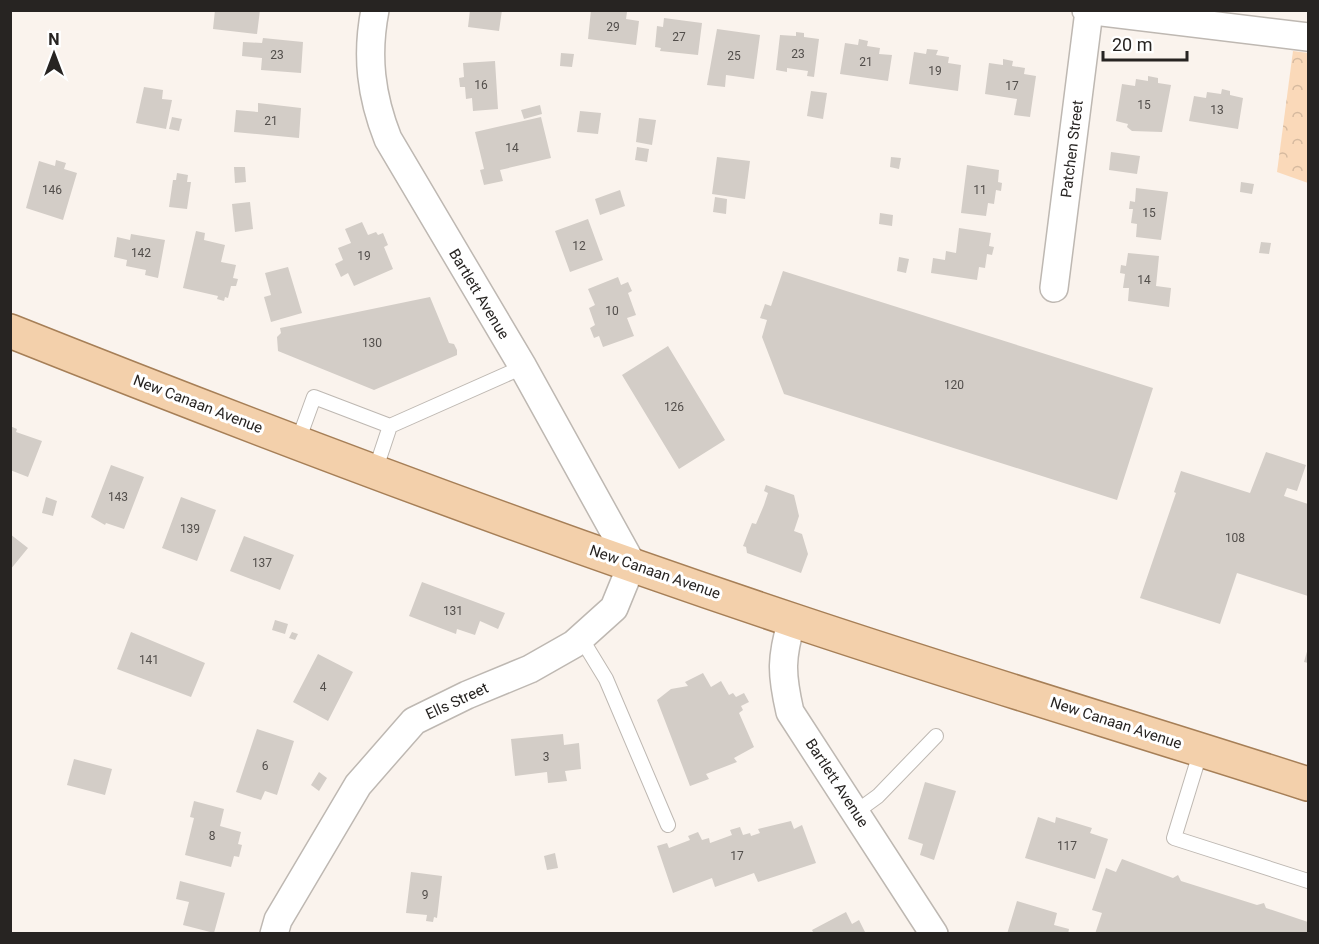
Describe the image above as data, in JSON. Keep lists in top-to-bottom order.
{
  "streets": {
    "main road": ["New Canaan Avenue"],
    "street": ["Patchen Street", "Bartlett Avenue", "Ells Street"]
  },
  "crossings": [
    ["Bartlett Avenue", "New Canaan Avenue"],
    ["Bartlett Avenue", "Ells Street"],
    ["New Canaan Avenue", "Ells Street"]
  ],
  "house_numbers": [
    "29",
    "27",
    "23",
    "23",
    "25",
    "21",
    "19",
    "16",
    "17",
    "15",
    "13",
    "21",
    "14",
    "146",
    "11",
    "15",
    "12",
    "142",
    "19",
    "14",
    "10",
    "130",
    "120",
    "126",
    "143",
    "139",
    "108",
    "137",
    "131",
    "141",
    "4",
    "3",
    "6",
    "8",
    "117",
    "17",
    "9"
  ],
  "scale_bar": "20 m",
  "north": "top"
}
